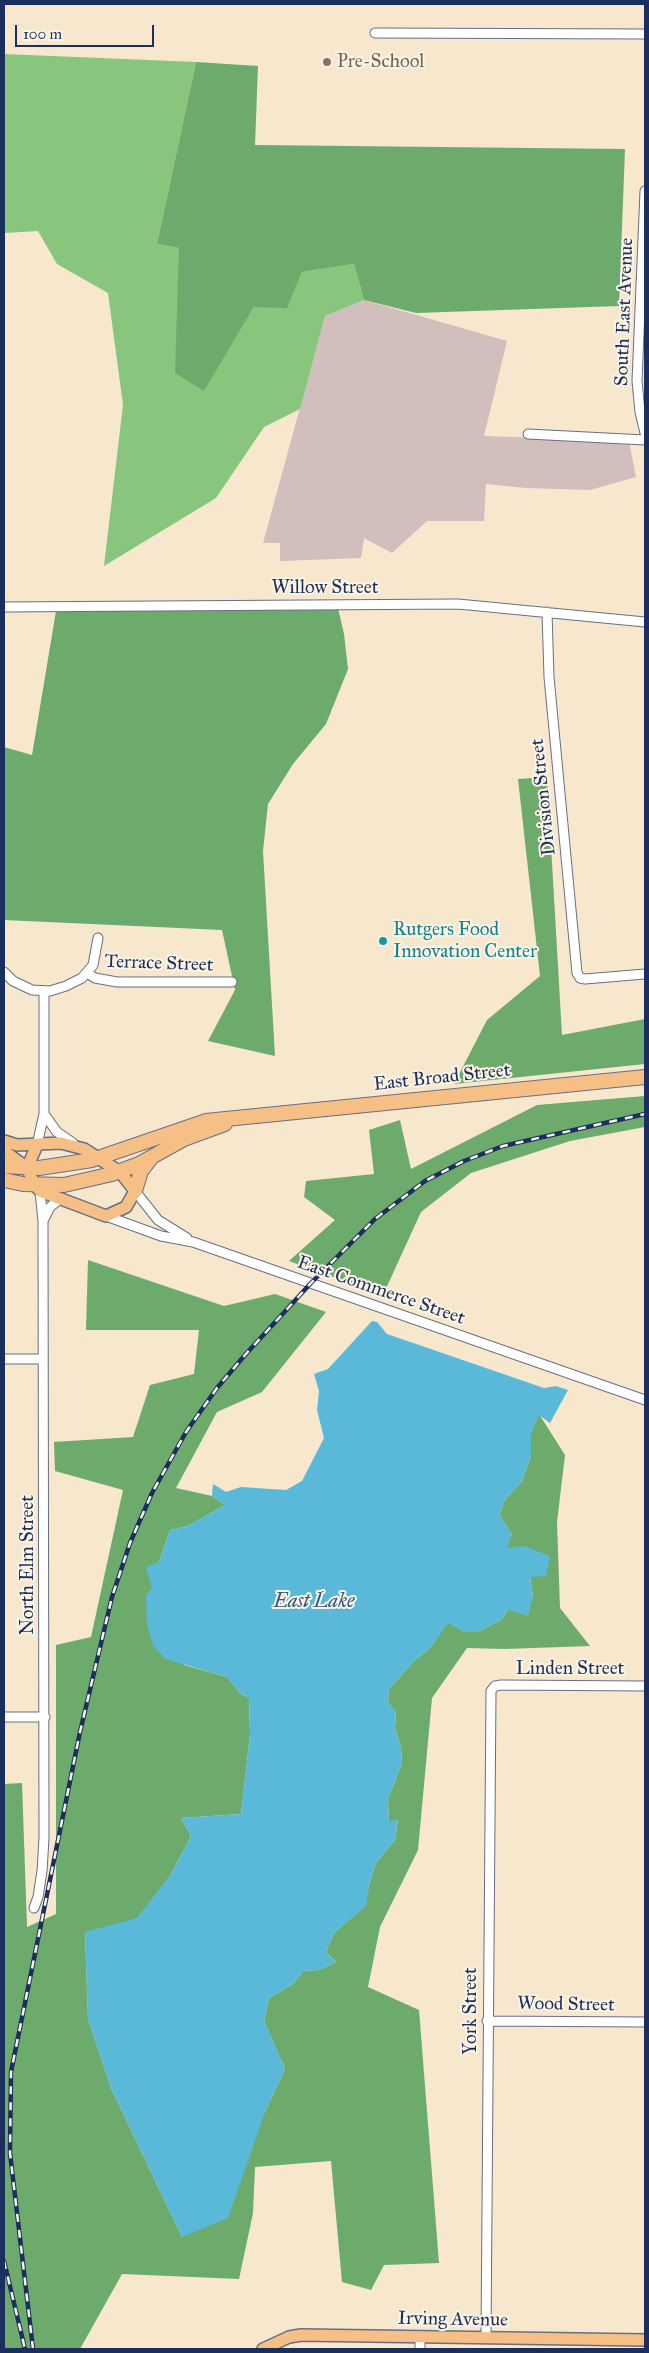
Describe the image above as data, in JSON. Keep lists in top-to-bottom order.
{
  "streets": {
    "highway": ["East Broad Street"],
    "main road": ["Irving Avenue"],
    "street": [
      "South East Avenue",
      "Willow Street",
      "Division Street",
      "Terrace Street",
      "East Commerce Street",
      "North Elm Street",
      "Linden Street",
      "Wood Street",
      "York Street"
    ]
  },
  "crossings": [
    ["Willow Street", "Division Street"],
    ["East Broad Street", "North Elm Street"],
    ["Linden Street", "York Street"],
    ["Wood Street", "York Street"],
    ["York Street", "Irving Avenue"]
  ],
  "water": ["East Lake"],
  "places": ["Pre-School", "Rutgers Food Innovation Center"],
  "scale_bar": "100 m"
}
